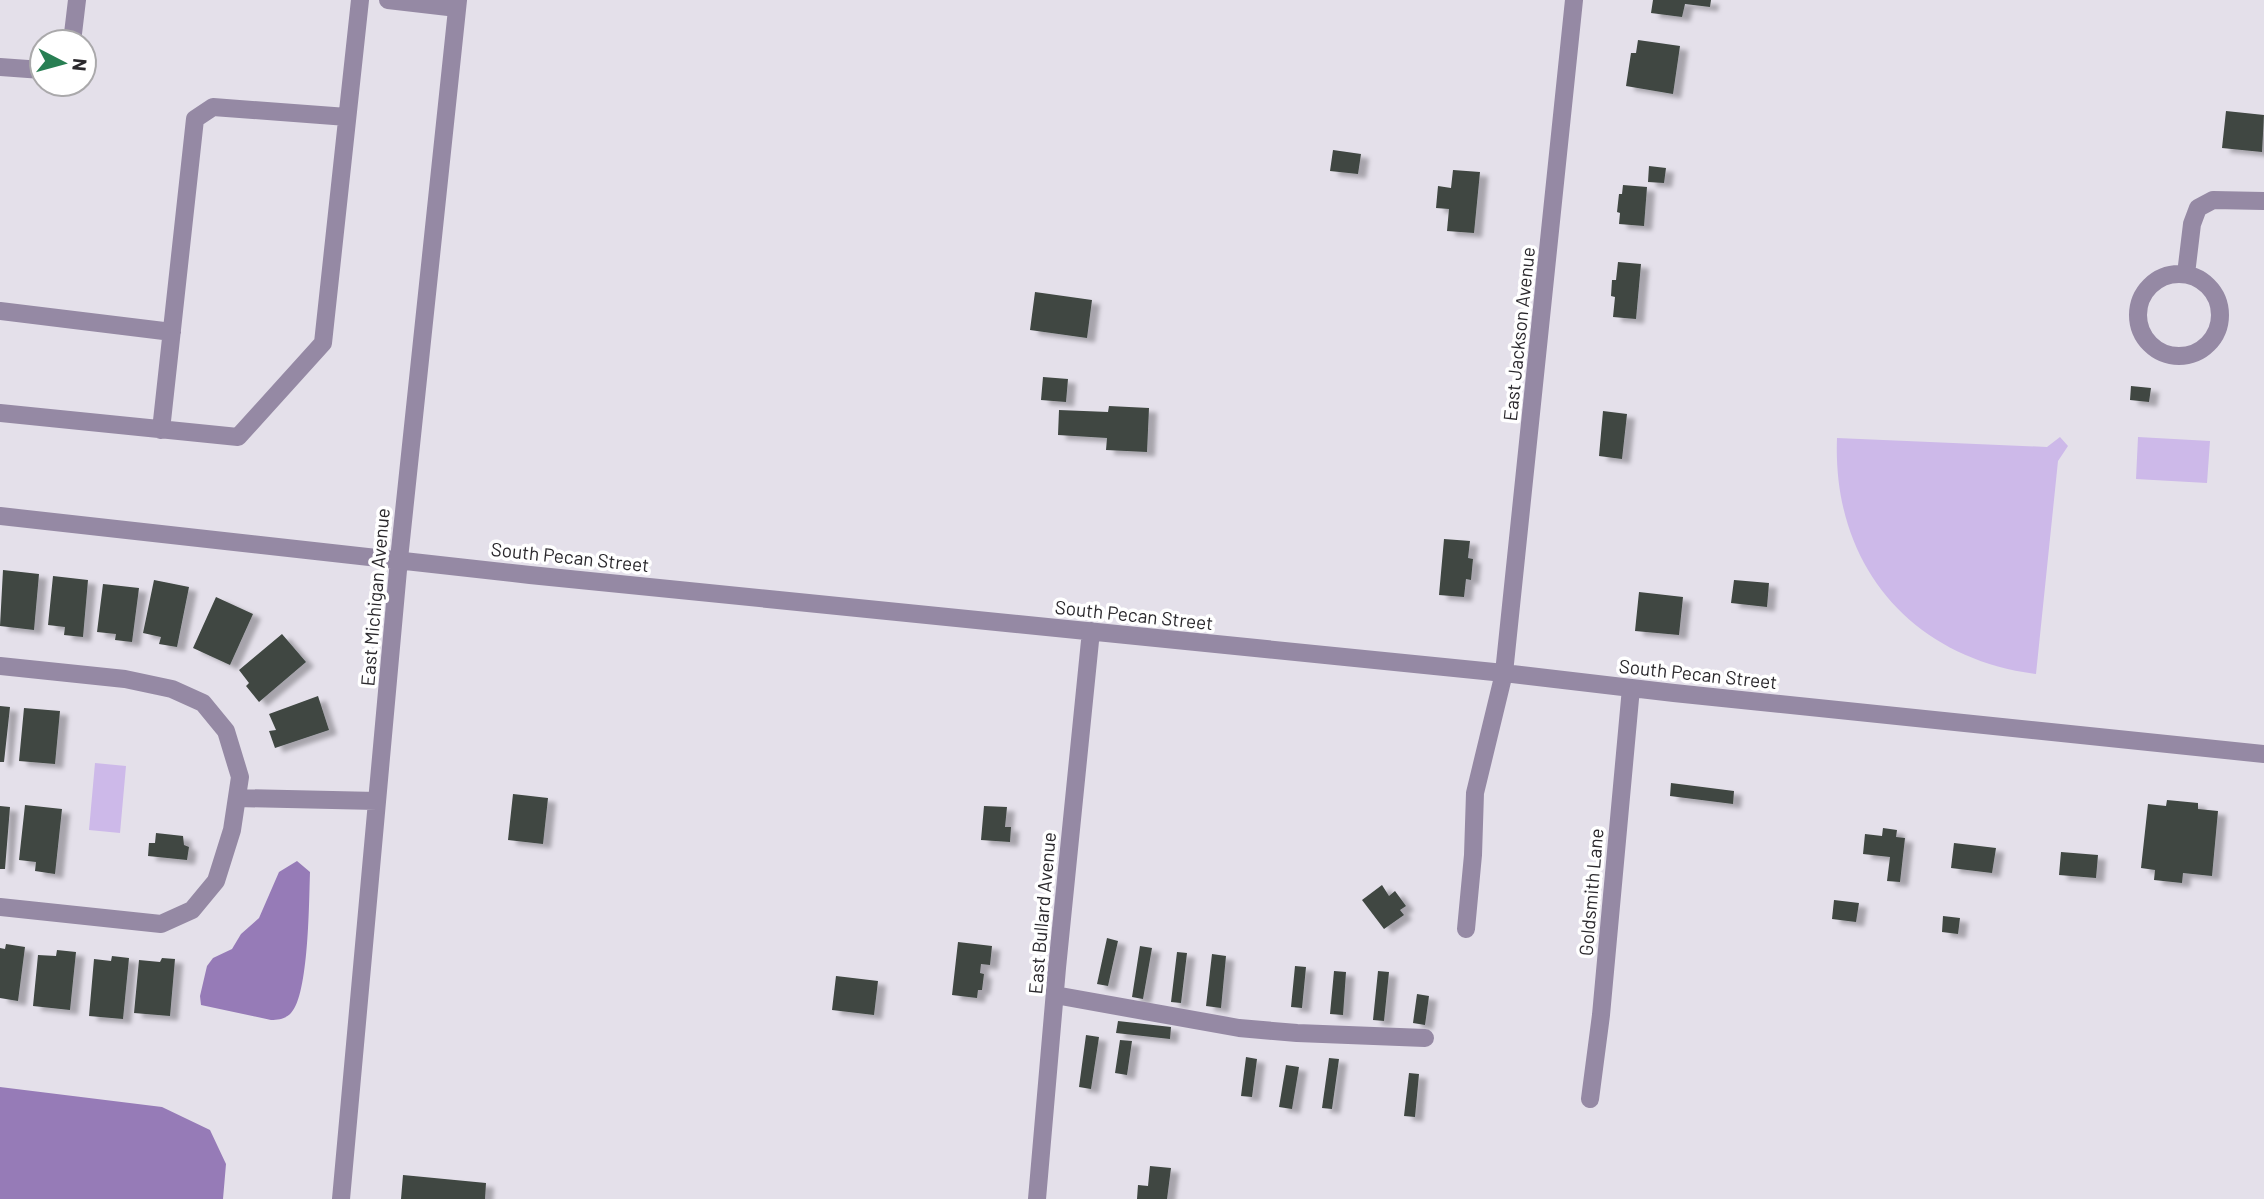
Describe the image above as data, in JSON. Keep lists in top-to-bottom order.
{
  "streets": {
    "street": [
      "East Jackson Avenue",
      "South Pecan Street",
      "East Michigan Avenue",
      "Goldsmith Lane",
      "East Bullard Avenue"
    ]
  },
  "crossings": [
    ["East Jackson Avenue", "South Pecan Street"],
    ["South Pecan Street", "East Michigan Avenue"],
    ["South Pecan Street", "Goldsmith Lane"],
    ["South Pecan Street", "East Bullard Avenue"]
  ],
  "north": "right"
}
